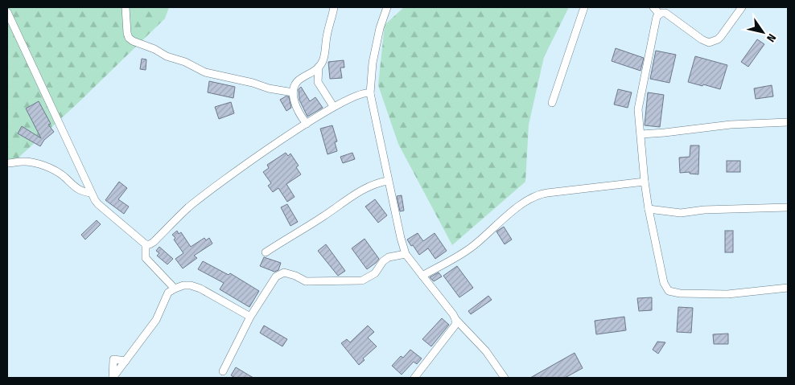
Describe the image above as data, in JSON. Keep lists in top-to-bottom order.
{
  "north": "bottom right"
}
